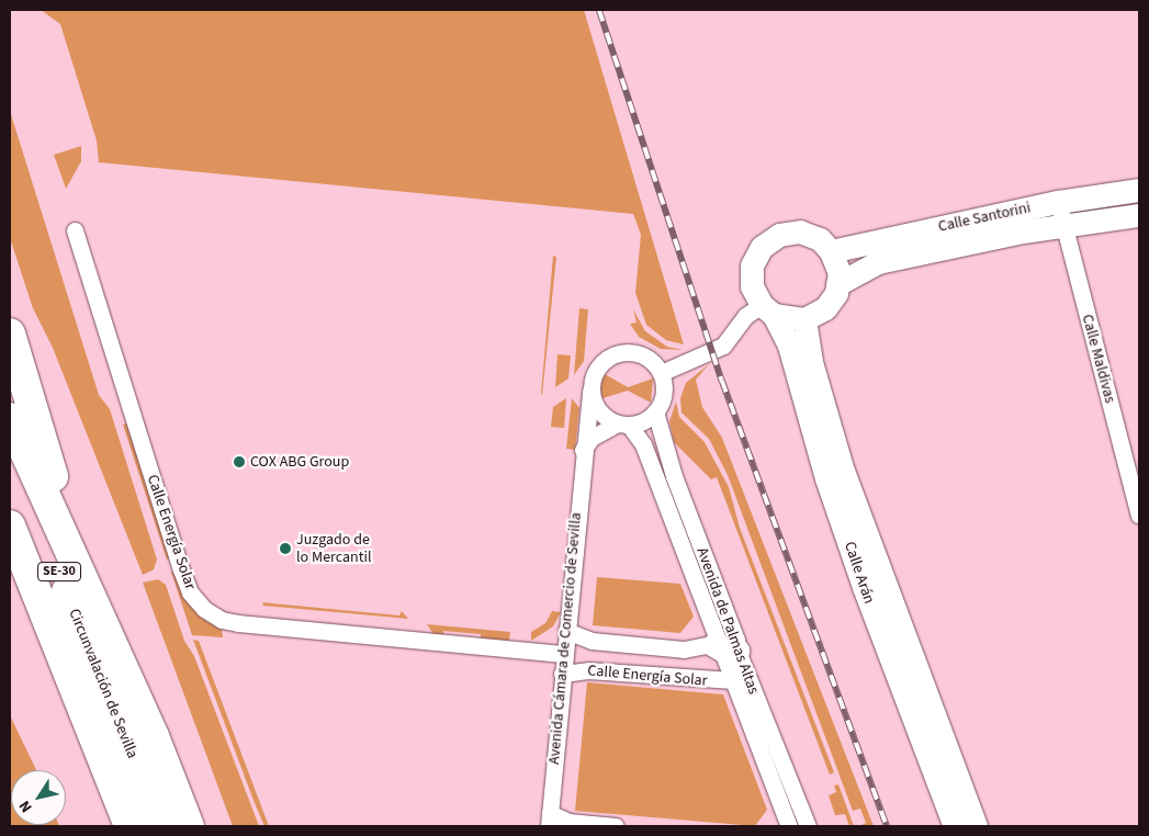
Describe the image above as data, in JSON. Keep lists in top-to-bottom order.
{
  "streets": {
    "highway": ["SE-30", "Circunvalación de Sevilla"],
    "street": [
      "Calle Santorini",
      "Calle Maldivas",
      "Calle Energía Solar",
      "Calle Arán",
      "Avenida de Palmas Altas",
      "Avenida Cámara de Comercio de Sevilla"
    ]
  },
  "crossings": [
    ["Calle Santorini", "Calle Maldivas"],
    ["Calle Santorini", "Calle Arán"],
    ["Calle Energía Solar", "Avenida de Palmas Altas"],
    ["Calle Energía Solar", "Avenida Cámara de Comercio de Sevilla"],
    ["Avenida de Palmas Altas", "Avenida Cámara de Comercio de Sevilla"]
  ],
  "places": ["COX ABG Group", "Juzgado de lo Mercantil"],
  "north": "bottom left"
}
